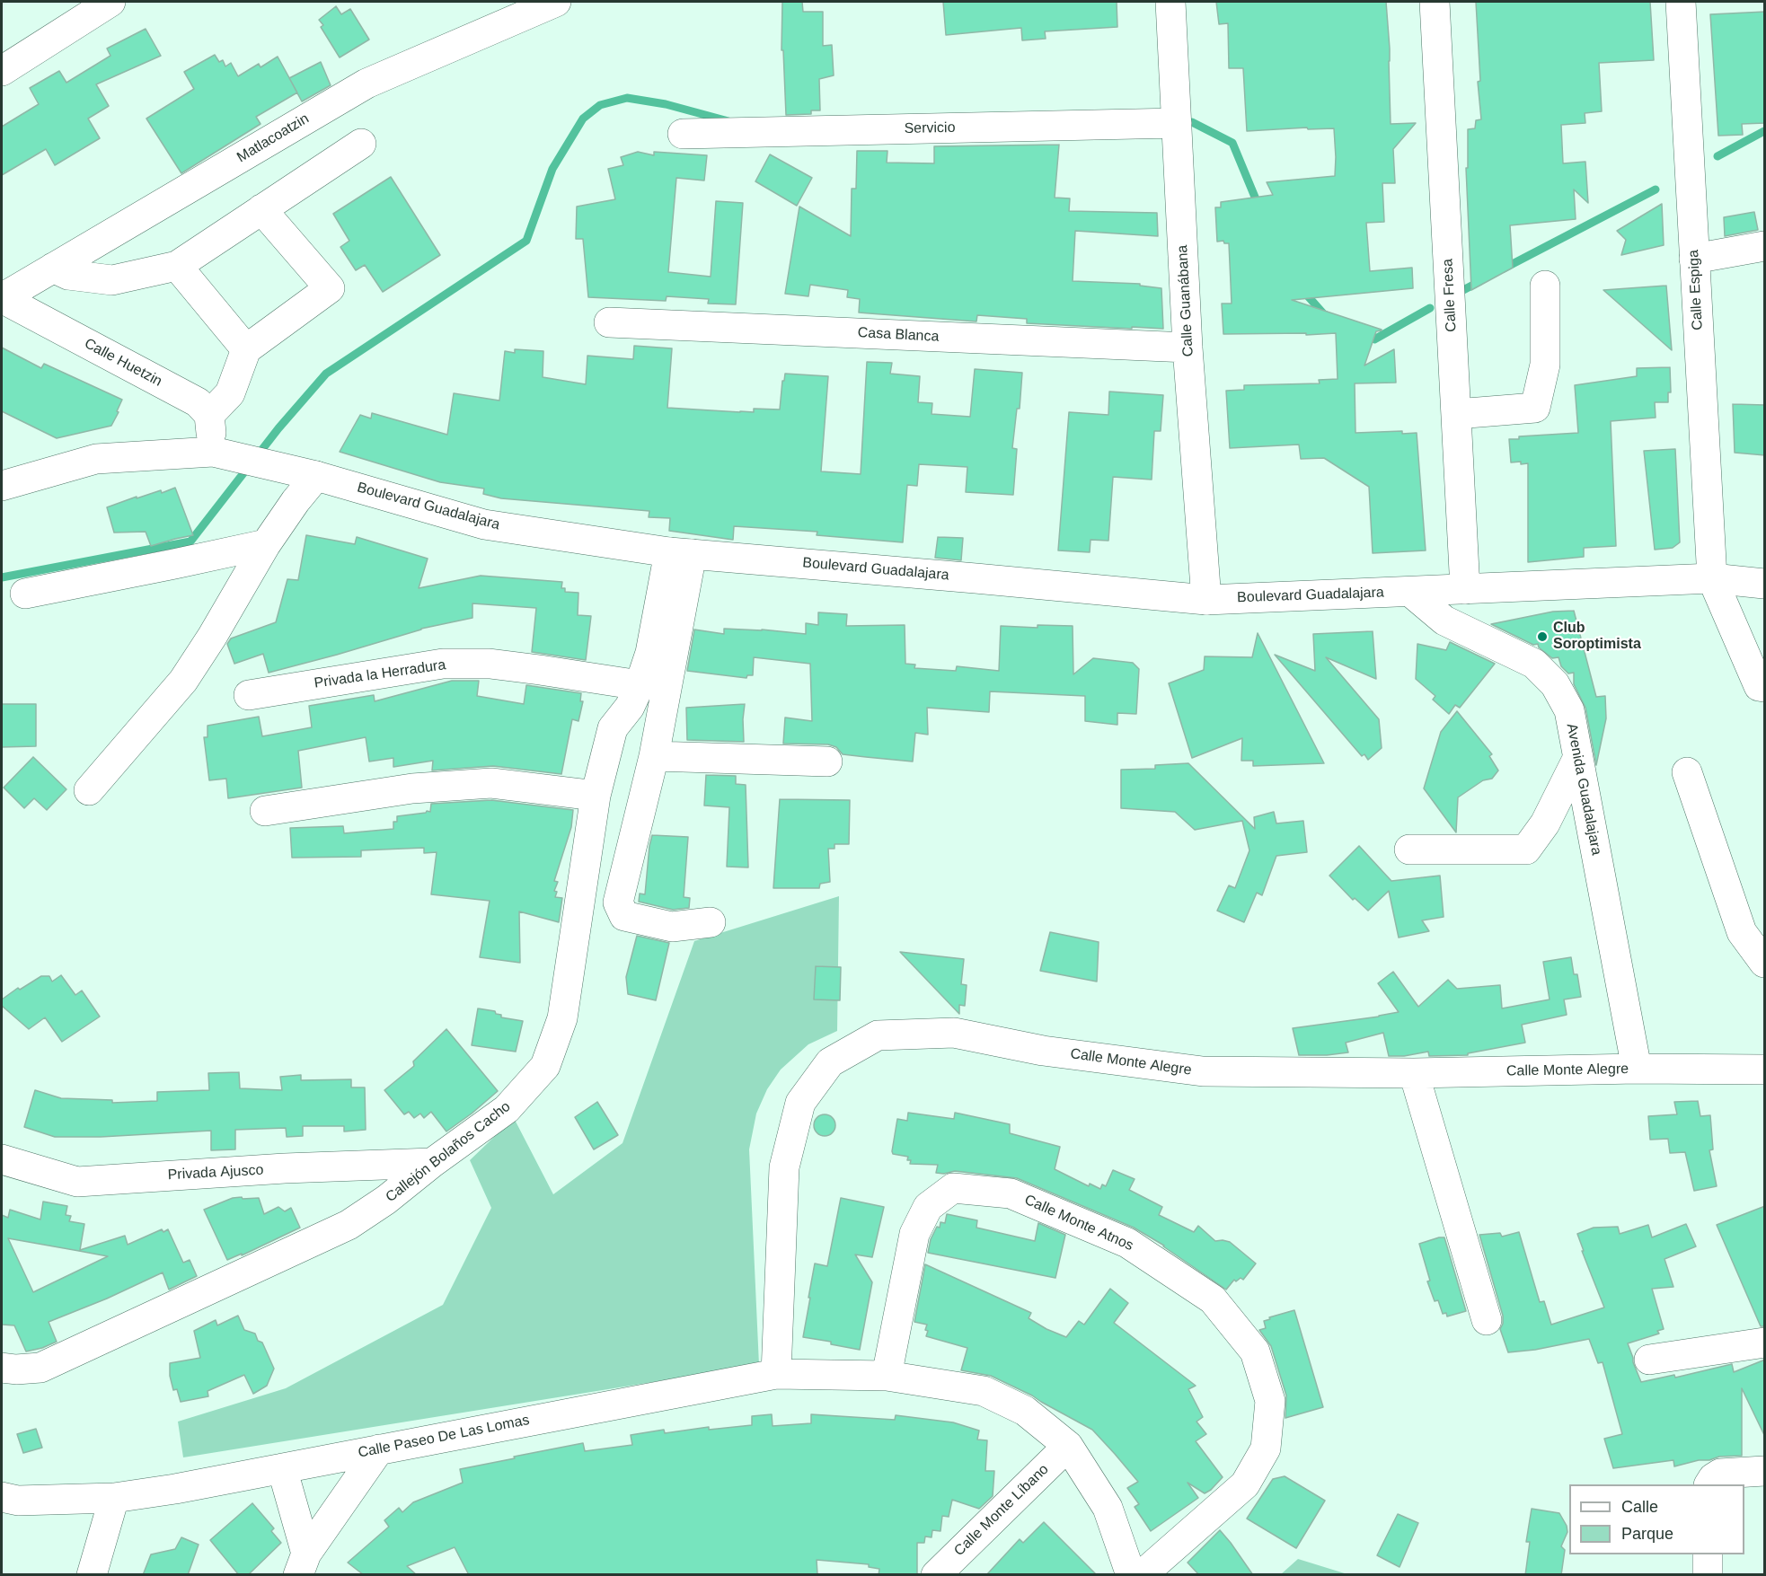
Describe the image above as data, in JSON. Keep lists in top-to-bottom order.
{
  "streets": {
    "street": [
      "Servicio",
      "Matlacoatzin",
      "Calle Espiga",
      "Calle Fresa",
      "Calle Guanábana",
      "Casa Blanca",
      "Calle Huetzin",
      "Boulevard Guadalajara",
      "Privada la Herradura",
      "Avenida Guadalajara",
      "Calle Monte Alegre",
      "Callejón Bolaños Cacho",
      "Privada Ajusco",
      "Calle Monte Atnos",
      "Calle Paseo De Las Lomas",
      "Calle Monte Líbano"
    ]
  },
  "crossings": [
    ["Servicio", "Calle Guanábana"],
    ["Matlacoatzin", "Calle Huetzin"],
    ["Calle Espiga", "Boulevard Guadalajara"],
    ["Calle Fresa", "Boulevard Guadalajara"],
    ["Calle Guanábana", "Casa Blanca"],
    ["Calle Guanábana", "Boulevard Guadalajara"],
    ["Boulevard Guadalajara", "Avenida Guadalajara"],
    ["Boulevard Guadalajara", "Callejón Bolaños Cacho"],
    ["Privada la Herradura", "Callejón Bolaños Cacho"],
    ["Avenida Guadalajara", "Calle Monte Alegre"],
    ["Calle Monte Alegre", "Calle Paseo De Las Lomas"],
    ["Callejón Bolaños Cacho", "Privada Ajusco"],
    ["Calle Monte Atnos", "Calle Paseo De Las Lomas"],
    ["Calle Paseo De Las Lomas", "Calle Monte Líbano"]
  ],
  "places": ["Club Soroptimista"],
  "legend": ["Calle", "Parque"]
}
